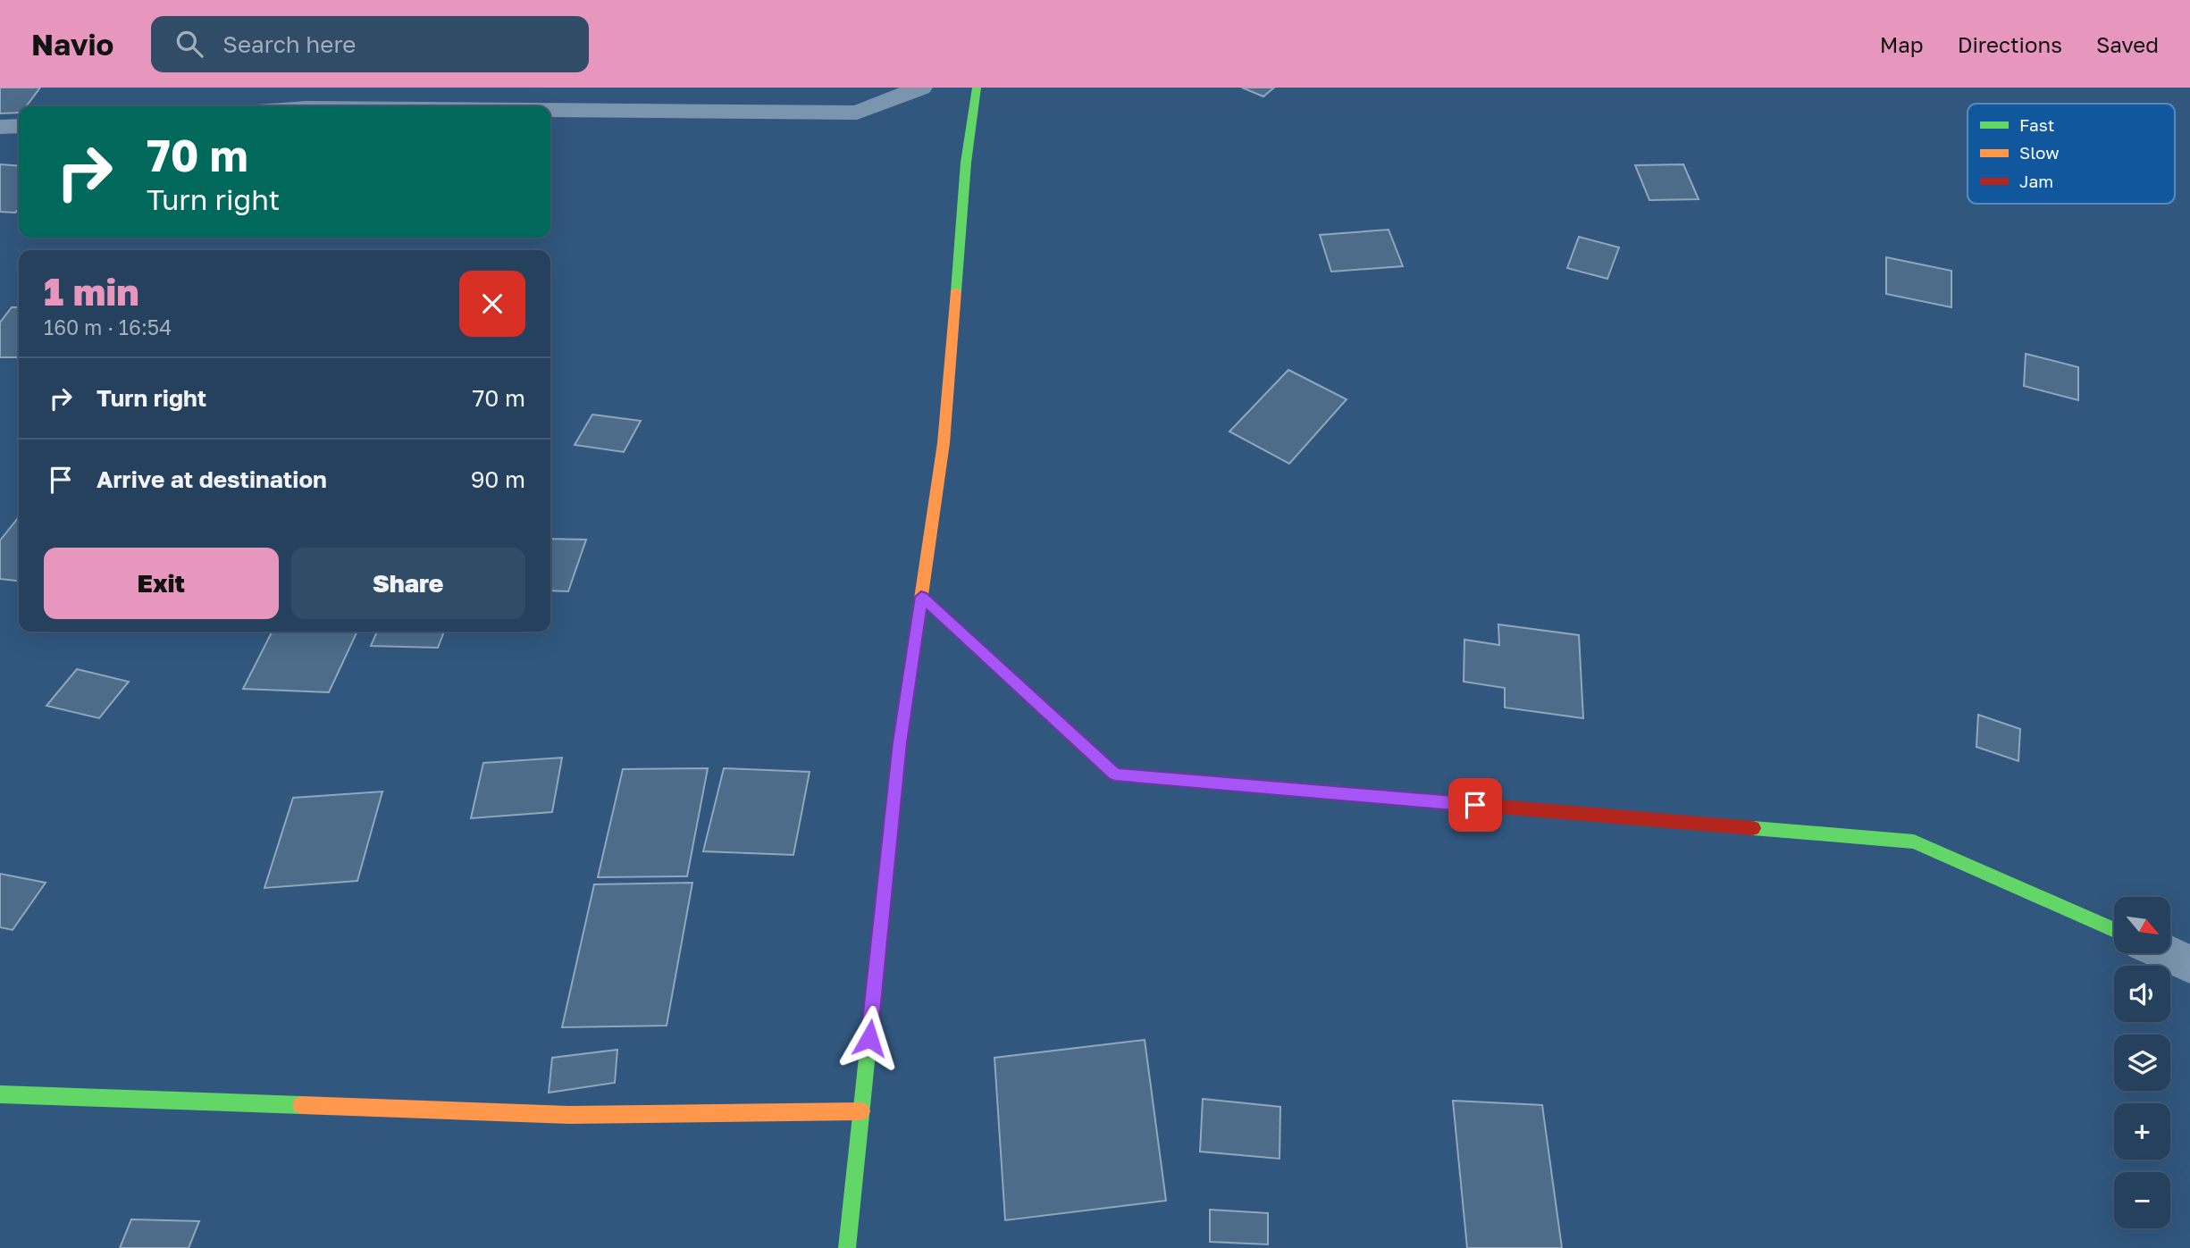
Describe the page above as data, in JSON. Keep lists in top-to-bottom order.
{
  "legend": ["Fast", "Slow", "Jam"],
  "north": "bottom right",
  "page": {
    "header": "Navio",
    "search": "Search here",
    "nav": ["Map", "Directions", "Saved"],
    "turn": ["70 m", "Turn right"],
    "heading": ["1 min", "160 m · 16:54"],
    "list": [
      {
        "name": "Turn right",
        "value": "70 m"
      },
      {
        "name": "Arrive at destination",
        "value": "90 m"
      }
    ],
    "buttons": ["Exit", "Share"],
    "map_buttons": ["+", "−"]
  }
}
